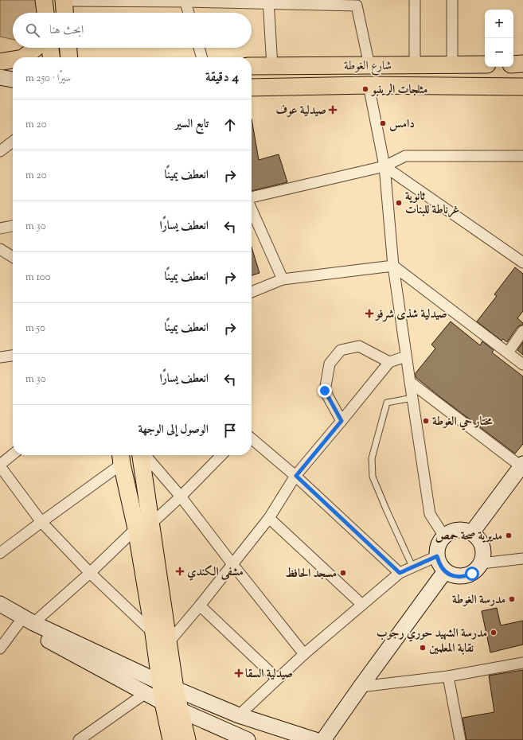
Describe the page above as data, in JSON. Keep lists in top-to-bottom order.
{
  "streets": {
    "main road": ["شارع الغوطة"]
  },
  "places": {
    "other": [
      "مثلجات الرينبو",
      "دامس",
      "ثانوية غرناطة للبنات",
      "مختار حي الغوطة",
      "مديرية صحة حمص",
      "مسجد الحافظ",
      "مدرسة الغوطة",
      "مدرسة الشهيد حوري رجوب",
      "نقابة المعلمين"
    ],
    "health": [
      "صيدلية عوف",
      "صيدلية شذى شرفو",
      "مشفى الكندي",
      "صيدلية السقا"
    ]
  },
  "page": {
    "map_buttons": ["+", "−"],
    "search": "ابحث هنا",
    "heading": ["4 دقيقة", "سيرًا · 250 m"],
    "list": [
      ["تابع السير", "20 m"],
      ["انعطف يمينًا", "20 m"],
      ["انعطف يسارًا", "30 m"],
      ["انعطف يمينًا", "100 m"],
      ["انعطف يمينًا", "50 m"],
      ["انعطف يسارًا", "30 m"],
      "الوصول إلى الوجهة"
    ]
  }
}
